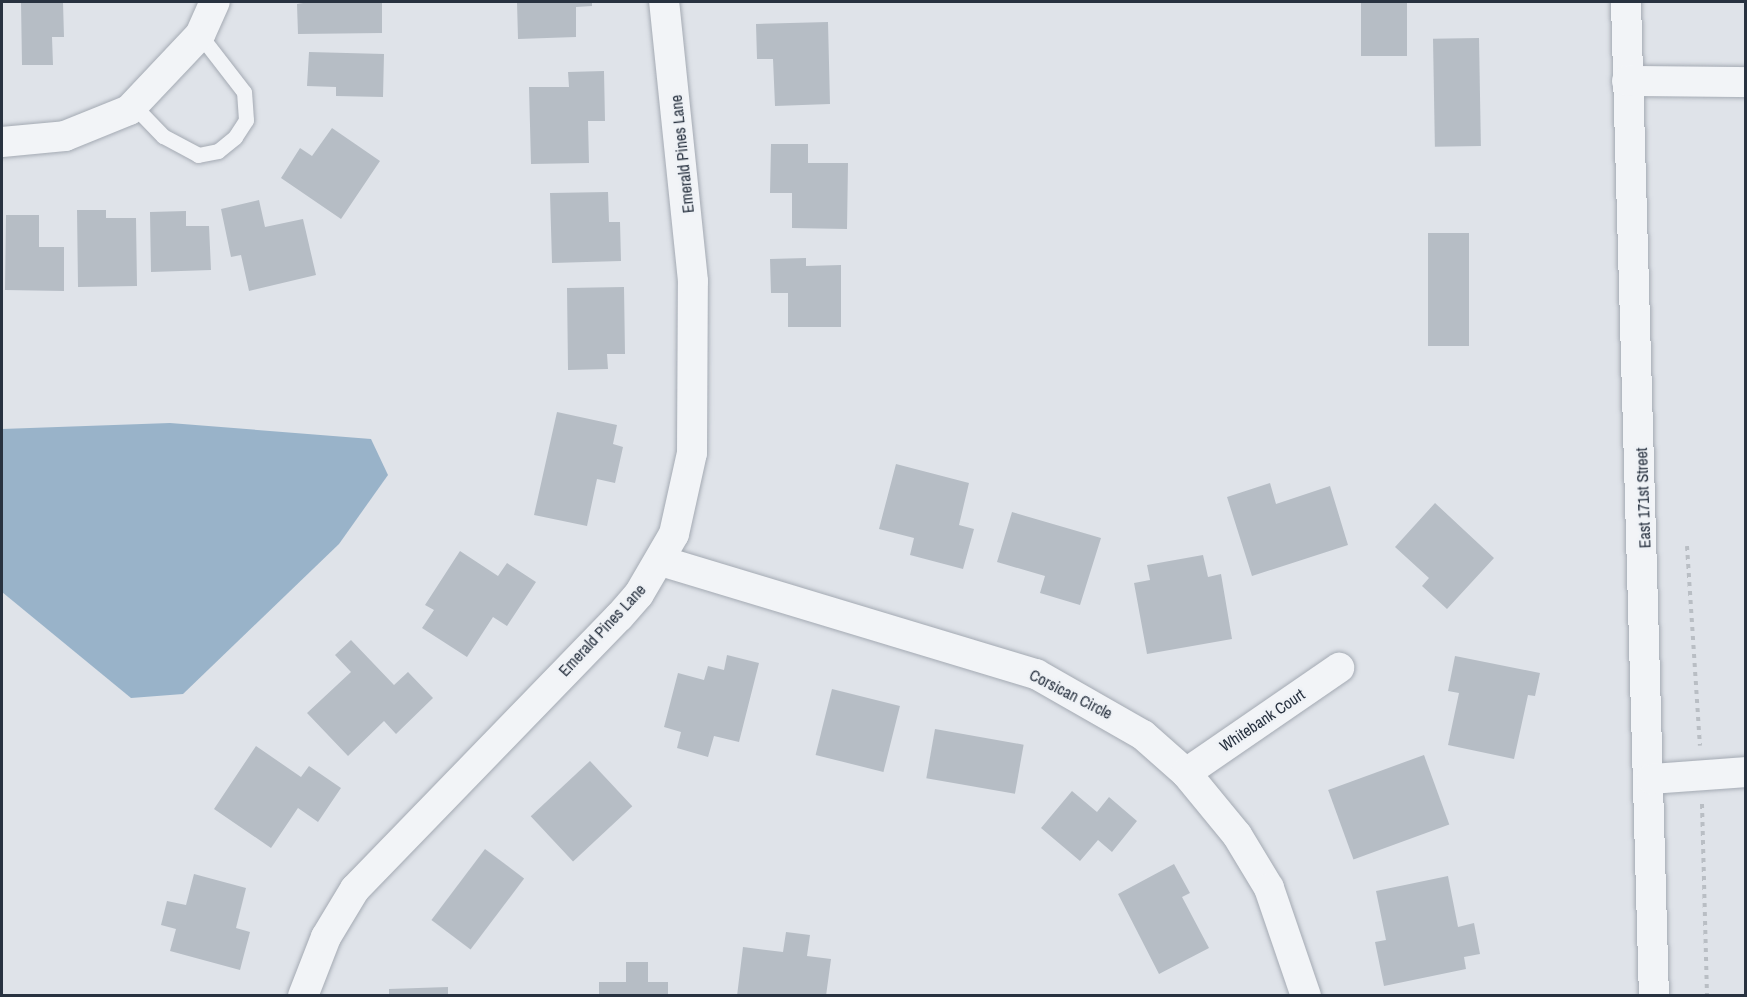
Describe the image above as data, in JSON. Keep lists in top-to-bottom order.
{
  "streets": {
    "street": [
      "Emerald Pines Lane",
      "East 171st Street",
      "Corsican Circle",
      "Whitebank Court"
    ]
  },
  "crossings": [
    ["Emerald Pines Lane", "Corsican Circle"],
    ["Corsican Circle", "Whitebank Court"]
  ]
}
